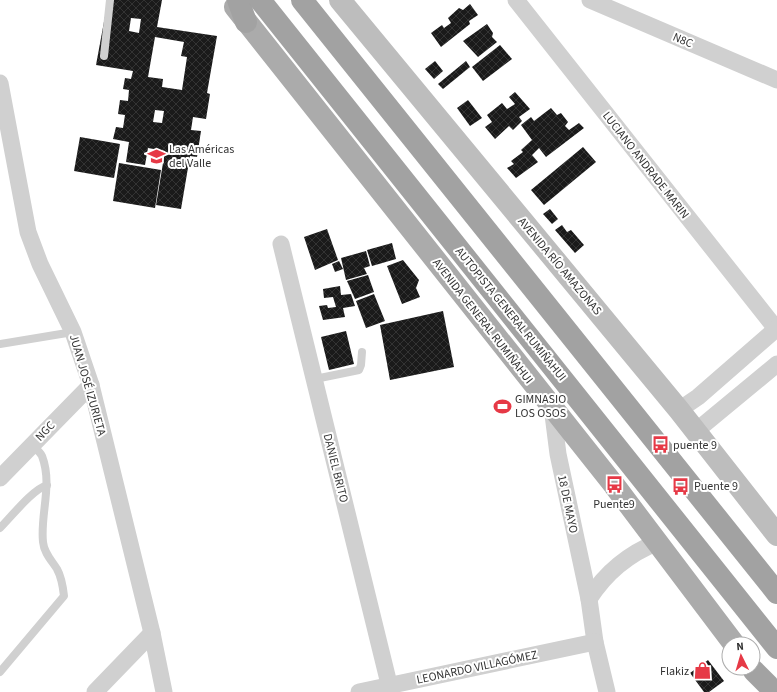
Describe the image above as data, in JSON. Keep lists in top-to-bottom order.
{
  "streets": {
    "highway": ["AUTOPISTA GENERAL RUMIÑAHUI"],
    "main road": ["AVENIDA RÍO AMAZONAS", "AVENIDA GENERAL RUMIÑAHUI"],
    "street": [
      "N8C",
      "LUCIANO ANDRADE MARIN",
      "JUAN JOSÉ IZURIETA",
      "NGC",
      "DANIEL BRITO",
      "18 DE MAYO",
      "LEONARDO VILLAGÓMEZ"
    ]
  },
  "crossings": [
    ["AVENIDA GENERAL RUMIÑAHUI", "18 DE MAYO"],
    ["JUAN JOSÉ IZURIETA", "NGC"],
    ["DANIEL BRITO", "LEONARDO VILLAGÓMEZ"],
    ["18 DE MAYO", "LEONARDO VILLAGÓMEZ"]
  ],
  "places": {
    "school or university": ["Las Américas del Valle"],
    "sports": ["GIMNASIO LOS OSOS"],
    "bus stop": ["puente 9", "Puente9", "Puente 9"],
    "shop": ["Flakiz"]
  },
  "north": "top"
}
